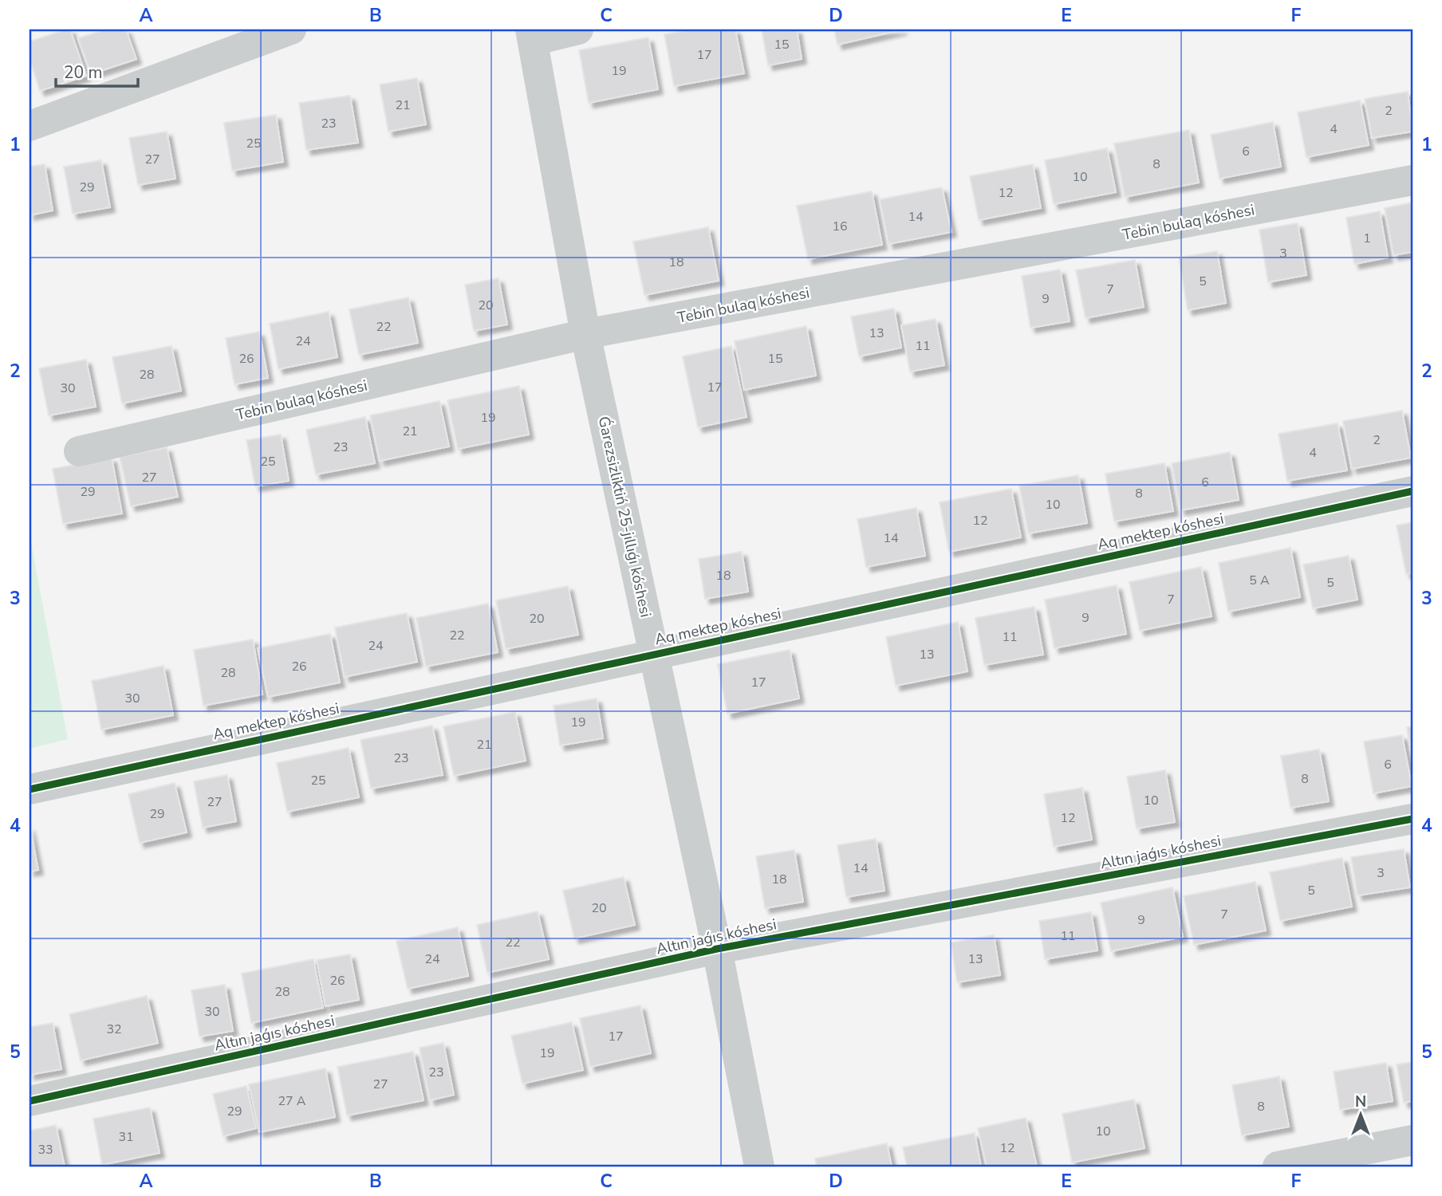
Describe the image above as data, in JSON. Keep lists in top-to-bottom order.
{
  "streets": {
    "street": [
      "Tebin bulaq kóshesi",
      "Ǵarezsizliktiń 25-jıllıǵı kóshesi",
      "Aq mektep kóshesi",
      "Altın jaǵıs kóshesi"
    ]
  },
  "crossings": [
    ["Tebin bulaq kóshesi", "Ǵarezsizliktiń 25-jıllıǵı kóshesi"],
    ["Ǵarezsizliktiń 25-jıllıǵı kóshesi", "Aq mektep kóshesi"],
    ["Ǵarezsizliktiń 25-jıllıǵı kóshesi", "Altın jaǵıs kóshesi"]
  ],
  "house_numbers": [
    "15",
    "17",
    "19",
    "21",
    "2",
    "23",
    "4",
    "25",
    "6",
    "27",
    "8",
    "10",
    "29",
    "12",
    "14",
    "16",
    "1",
    "3",
    "18",
    "5",
    "7",
    "9",
    "20",
    "22",
    "13",
    "24",
    "11",
    "26",
    "15",
    "28",
    "17",
    "30",
    "19",
    "21",
    "2",
    "23",
    "4",
    "25",
    "27",
    "6",
    "29",
    "8",
    "10",
    "12",
    "14",
    "18",
    "5 А",
    "5",
    "7",
    "9",
    "20",
    "22",
    "11",
    "24",
    "13",
    "26",
    "28",
    "17",
    "30",
    "19",
    "21",
    "23",
    "6",
    "8",
    "25",
    "10",
    "27",
    "29",
    "12",
    "14",
    "3",
    "18",
    "5",
    "20",
    "7",
    "9",
    "11",
    "22",
    "24",
    "13",
    "26",
    "28",
    "30",
    "32",
    "17",
    "19",
    "23",
    "27",
    "27 А",
    "8",
    "29",
    "10",
    "31",
    "12",
    "33"
  ],
  "scale_bar": "20 m",
  "north": "top",
  "grid": {
    "columns": [
      "A",
      "B",
      "C",
      "D",
      "E",
      "F"
    ],
    "rows": [
      "1",
      "2",
      "3",
      "4",
      "5"
    ]
  }
}
